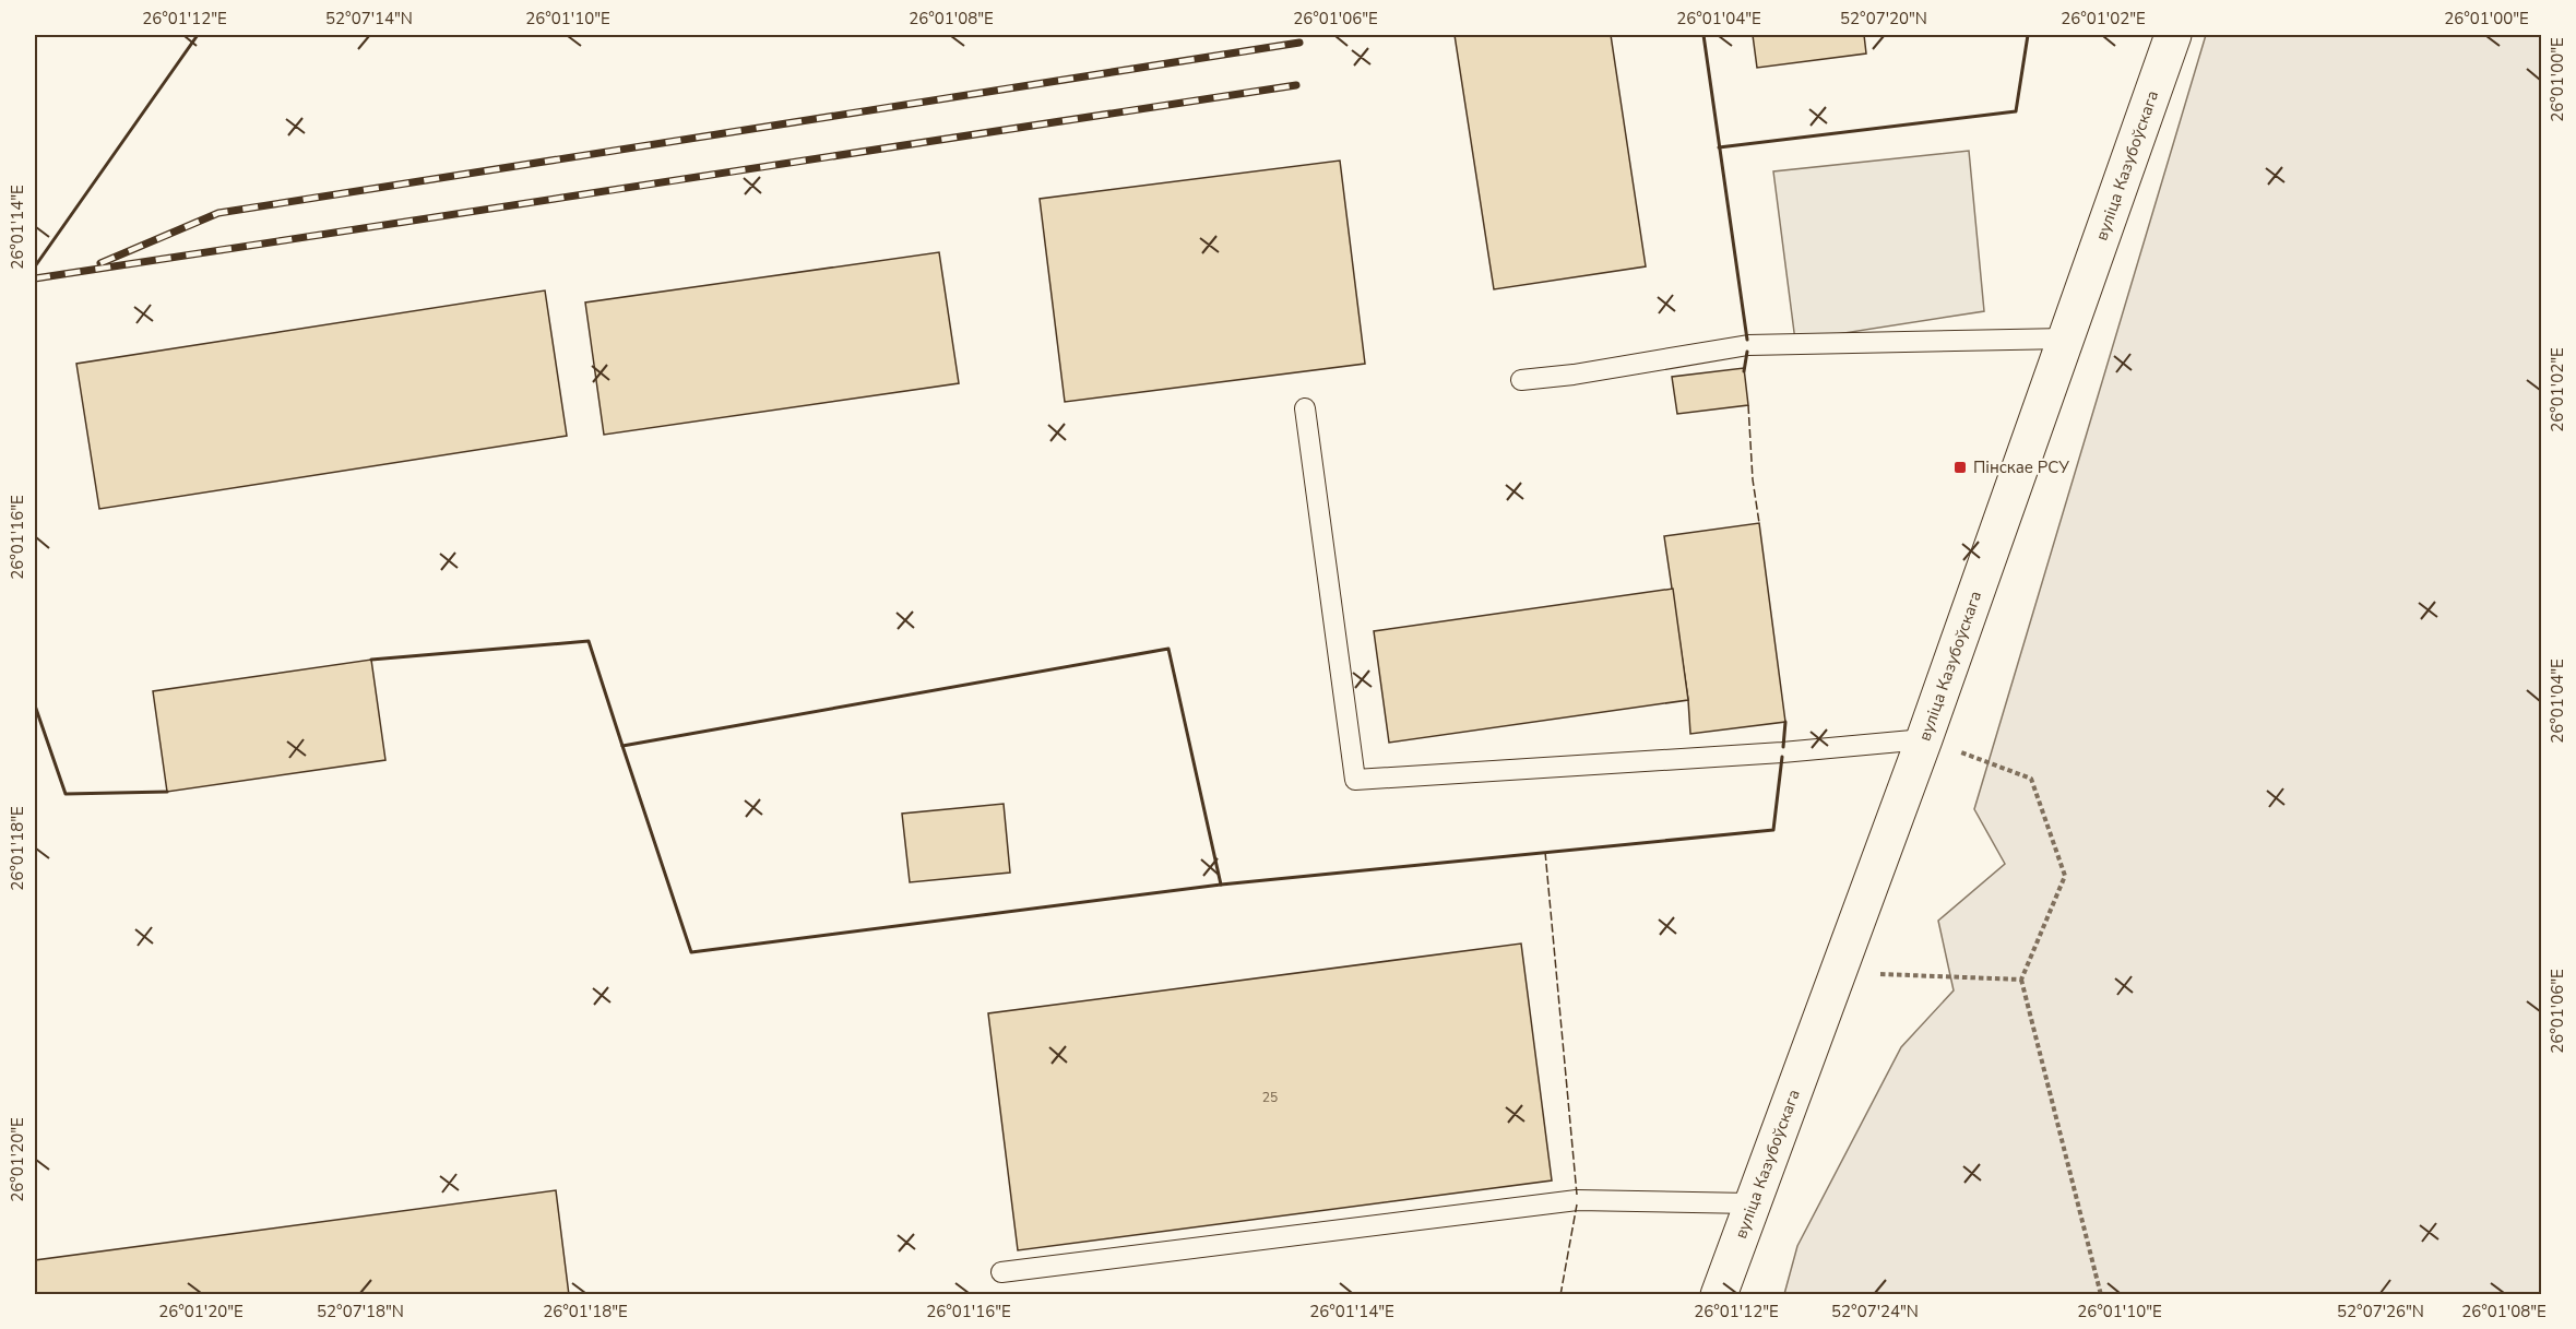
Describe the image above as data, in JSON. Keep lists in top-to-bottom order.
{
  "streets": {
    "street": ["вуліца Казубоўскага"]
  },
  "places": {
    "transit": ["Пінскае РСУ"]
  },
  "house_numbers": ["25"],
  "coordinates": [
    "26°01'12\"E",
    "52°07'14\"N",
    "26°01'10\"E",
    "26°01'08\"E",
    "26°01'06\"E",
    "26°01'04\"E",
    "52°07'20\"N",
    "26°01'02\"E",
    "26°01'00\"E",
    "26°01'14\"E",
    "26°01'16\"E",
    "26°01'18\"E",
    "26°01'20\"E",
    "52°07'18\"N",
    "52°07'24\"N",
    "52°07'26\"N"
  ]
}
